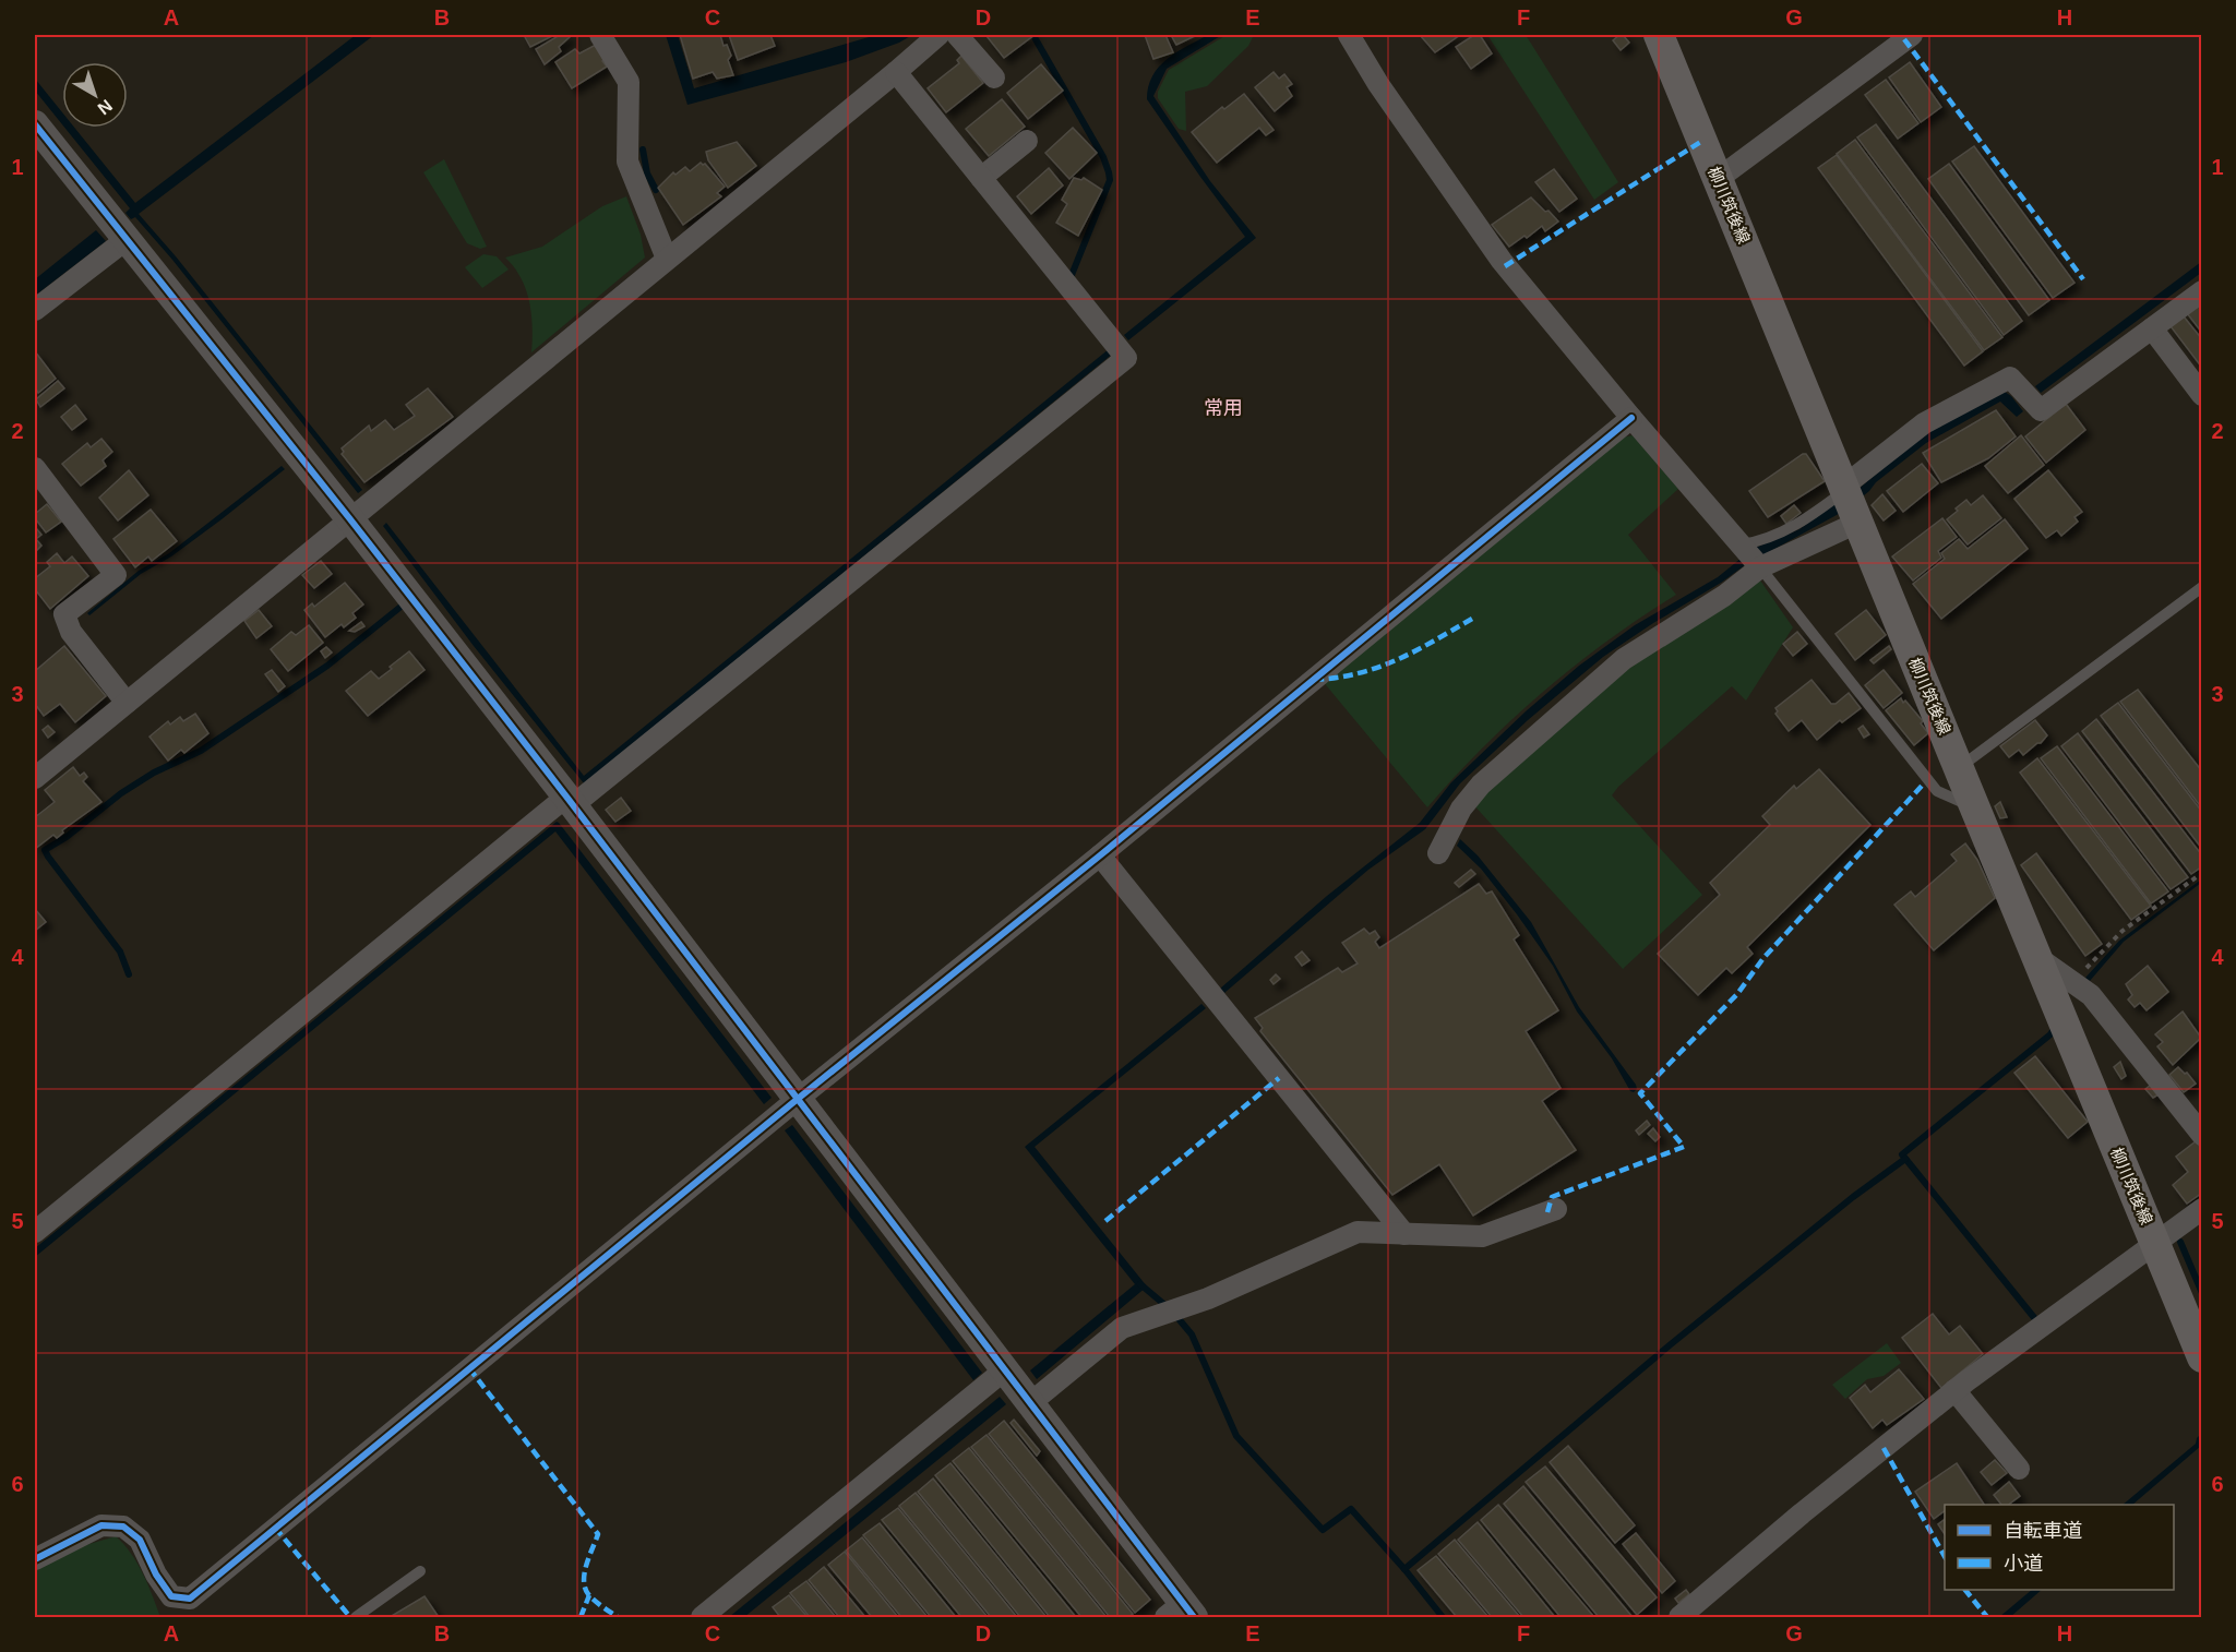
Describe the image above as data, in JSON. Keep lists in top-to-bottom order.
{
  "streets": {
    "main road": ["柳川筑後線"]
  },
  "districts": ["常用"],
  "legend": ["自転車道", "小道"],
  "north": "bottom right",
  "grid": {
    "columns": [
      "A",
      "B",
      "C",
      "D",
      "E",
      "F",
      "G",
      "H"
    ],
    "rows": [
      "1",
      "2",
      "3",
      "4",
      "5",
      "6"
    ]
  }
}
